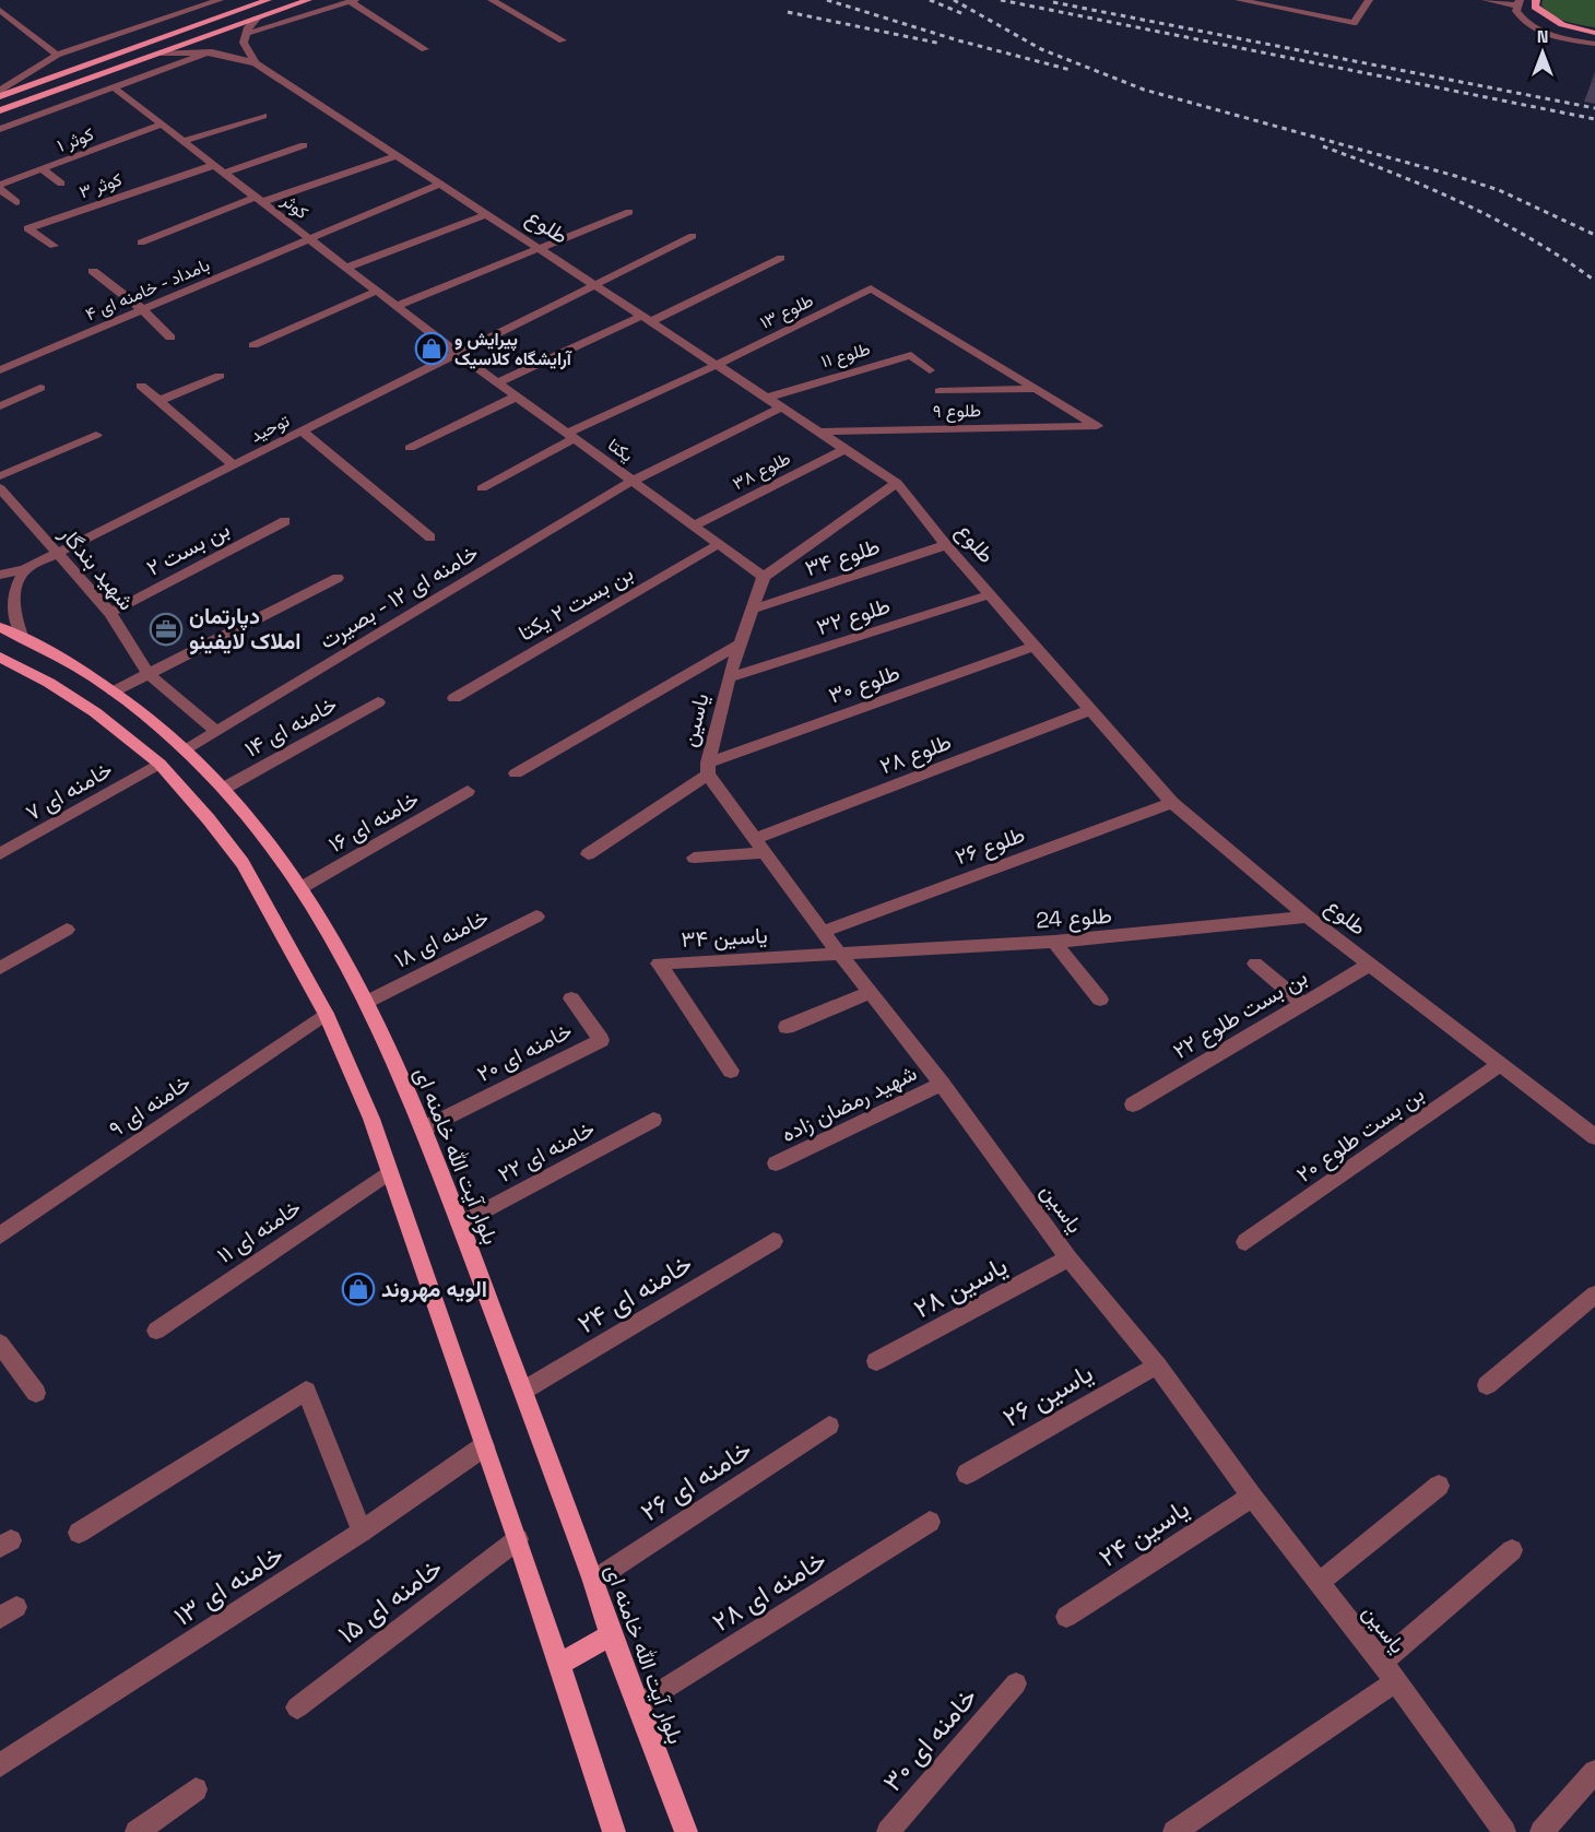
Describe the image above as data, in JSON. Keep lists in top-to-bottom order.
{
  "streets": {
    "main road": ["بلوار آیت الله خامنه ای"],
    "street": [
      "کوثر ۱",
      "کوثر ۳",
      "کوثر",
      "طلوع",
      "بامداد - خامنه ای ۴",
      "طلوع ۱۳",
      "طلوع ۱۱",
      "طلوع ۹",
      "توحید",
      "یکتا",
      "طلوع ۳۸",
      "بن بست ۲",
      "طلوع ۳۴",
      "شهید بندگار",
      "خامنه ای ۱۲ - بصیرت",
      "بن بست ۲ یکتا",
      "طلوع ۳۲",
      "طلوع ۳۰",
      "یاسین",
      "خامنه ای ۱۴",
      "طلوع ۲۸",
      "خامنه ای ۷",
      "خامنه ای ۱۶",
      "طلوع ۲۶",
      "طلوع 24",
      "یاسین ۳۴",
      "خامنه ای ۱۸",
      "بن بست طلوع ۲۲",
      "خامنه ای ۲۰",
      "شهید رمضان زاده",
      "خامنه ای ۹",
      "بن بست طلوع ۲۰",
      "خامنه ای ۲۲",
      "خامنه ای ۱۱",
      "یاسین ۲۸",
      "خامنه ای ۲۴",
      "یاسین ۲۶",
      "خامنه ای ۲۶",
      "یاسین ۲۴",
      "خامنه ای ۱۳",
      "خامنه ای ۲۸",
      "خامنه ای ۱۵",
      "خامنه ای ۳۰"
    ]
  },
  "crossings": [
    ["کوثر ۱", "کوثر"],
    ["کوثر ۳", "کوثر"],
    ["کوثر", "بامداد - خامنه ای ۴"],
    ["کوثر", "توحید"],
    ["کوثر", "یکتا"],
    ["طلوع", "بامداد - خامنه ای ۴"],
    ["طلوع", "طلوع ۱۳"],
    ["طلوع", "طلوع ۱۱"],
    ["طلوع", "طلوع ۹"],
    ["طلوع", "توحید"],
    ["طلوع", "طلوع ۳۸"],
    ["طلوع", "طلوع ۳۴"],
    ["طلوع", "خامنه ای ۱۲ - بصیرت"],
    ["طلوع", "طلوع ۳۲"],
    ["طلوع", "طلوع ۳۰"],
    ["طلوع", "طلوع ۲۸"],
    ["طلوع", "طلوع ۲۶"],
    ["طلوع", "طلوع 24"],
    ["طلوع", "بن بست طلوع ۲۲"],
    ["طلوع", "بن بست طلوع ۲۰"],
    ["طلوع ۱۳", "طلوع ۹"],
    ["طلوع ۱۳", "یکتا"],
    ["توحید", "یکتا"],
    ["توحید", "شهید بندگار"],
    ["یکتا", "طلوع ۳۸"],
    ["یکتا", "خامنه ای ۱۲ - بصیرت"],
    ["یکتا", "بن بست ۲ یکتا"],
    ["یکتا", "یاسین"],
    ["بن بست ۲", "شهید بندگار"],
    ["طلوع ۳۴", "یاسین"],
    ["شهید بندگار", "خامنه ای ۱۲ - بصیرت"],
    ["خامنه ای ۱۲ - بصیرت", "بلوار آیت الله خامنه ای"],
    ["طلوع ۳۲", "یاسین"],
    ["طلوع ۳۰", "یاسین"],
    ["یاسین", "طلوع ۲۸"],
    ["یاسین", "طلوع ۲۶"],
    ["یاسین", "طلوع 24"],
    ["یاسین", "یاسین ۳۴"],
    ["یاسین", "شهید رمضان زاده"],
    ["یاسین", "یاسین ۲۸"],
    ["یاسین", "یاسین ۲۶"],
    ["یاسین", "یاسین ۲۴"],
    ["خامنه ای ۱۴", "بلوار آیت الله خامنه ای"],
    ["خامنه ای ۱۶", "بلوار آیت الله خامنه ای"],
    ["طلوع 24", "یاسین ۳۴"],
    ["خامنه ای ۱۸", "بلوار آیت الله خامنه ای"],
    ["خامنه ای ۲۰", "بلوار آیت الله خامنه ای"],
    ["خامنه ای ۲۲", "بلوار آیت الله خامنه ای"],
    ["بلوار آیت الله خامنه ای", "خامنه ای ۲۴"],
    ["بلوار آیت الله خامنه ای", "خامنه ای ۲۶"],
    ["بلوار آیت الله خامنه ای", "خامنه ای ۲۸"]
  ],
  "places": {
    "shop": ["پیرایش و آرایشگاه کلاسیک", "الویه مهروند"],
    "office": ["دپارتمان املاک لایفینو"]
  },
  "north": "top"
}
